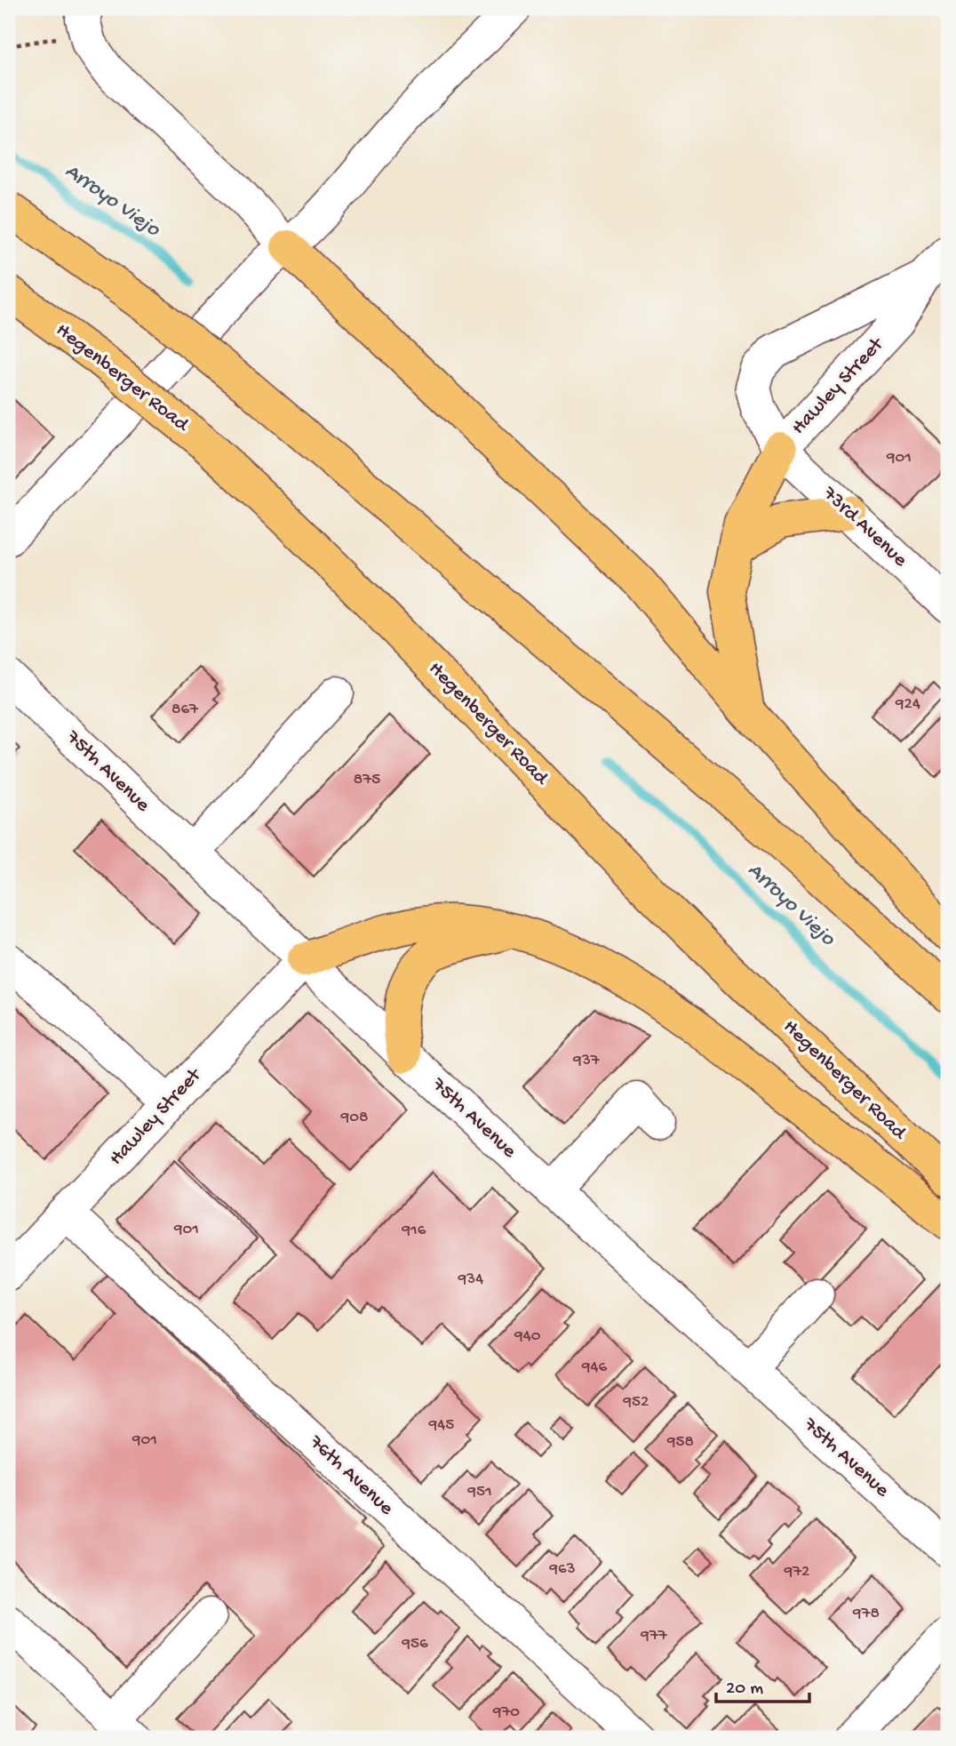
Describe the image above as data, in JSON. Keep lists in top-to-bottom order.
{
  "streets": {
    "main road": ["Hegenberger Road"],
    "street": [
      "Hawley Street",
      "73rd Avenue",
      "75th Avenue",
      "76th Avenue"
    ]
  },
  "crossings": [
    ["Hawley Street", "73rd Avenue"],
    ["Hawley Street", "75th Avenue"],
    ["Hawley Street", "76th Avenue"]
  ],
  "water": ["Arroyo Viejo"],
  "house_numbers": [
    "901",
    "924",
    "867",
    "875",
    "937",
    "908",
    "901",
    "916",
    "934",
    "940",
    "946",
    "952",
    "945",
    "901",
    "958",
    "951",
    "963",
    "972",
    "978",
    "977",
    "956",
    "970"
  ],
  "scale_bar": "20 m"
}
